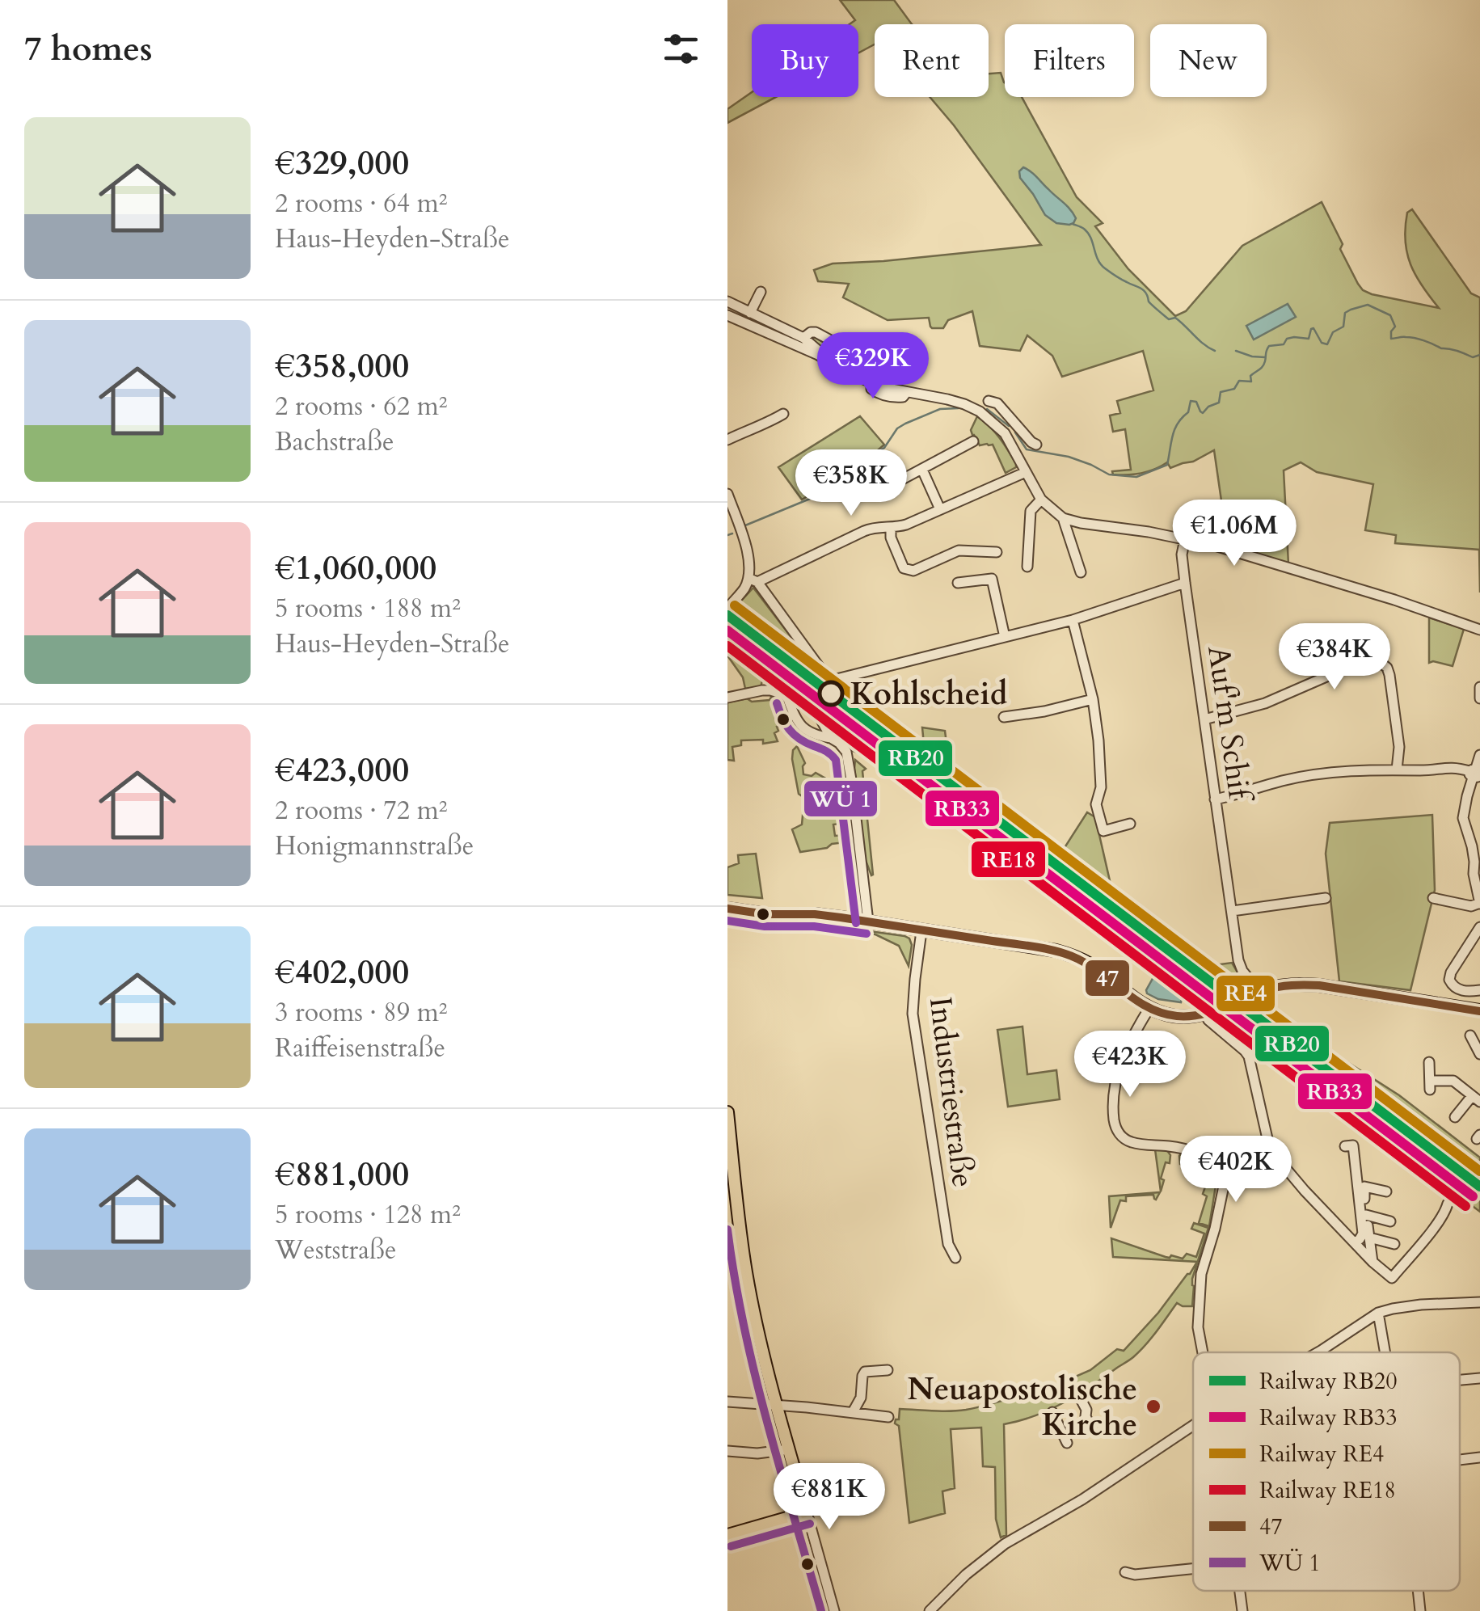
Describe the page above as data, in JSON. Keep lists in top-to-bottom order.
{
  "streets": {
    "street": ["Auf'm Schif", "Industriestraße"]
  },
  "places": ["Kohlscheid", "Neuapostolische Kirche"],
  "lines": [
    "rail line RE4",
    "rail line RB20",
    "rail line RB33",
    "rail line RE18",
    "transit line 47"
  ],
  "legend": [
    "Railway RB20",
    "Railway RB33",
    "Railway RE4",
    "Railway RE18",
    "47",
    "WÜ 1"
  ],
  "page": {
    "heading": "7 homes",
    "chip": [
      "Buy",
      "Rent",
      "Filters",
      "New"
    ],
    "list": [
      {
        "name": "€329,000",
        "note": "2 rooms · 64 m² · Haus-Heyden-Straße"
      },
      {
        "name": "€358,000",
        "note": "2 rooms · 62 m² · Bachstraße"
      },
      {
        "name": "€1,060,000",
        "note": "5 rooms · 188 m² · Haus-Heyden-Straße"
      },
      {
        "name": "€423,000",
        "note": "2 rooms · 72 m² · Honigmannstraße"
      },
      {
        "name": "€402,000",
        "note": "3 rooms · 89 m² · Raiffeisenstraße"
      },
      {
        "name": "€881,000",
        "note": "5 rooms · 128 m² · Weststraße"
      }
    ],
    "price": [
      "€329K",
      "€358K",
      "€1.06M",
      "€384K",
      "€423K",
      "€402K",
      "€881K"
    ]
  }
}
